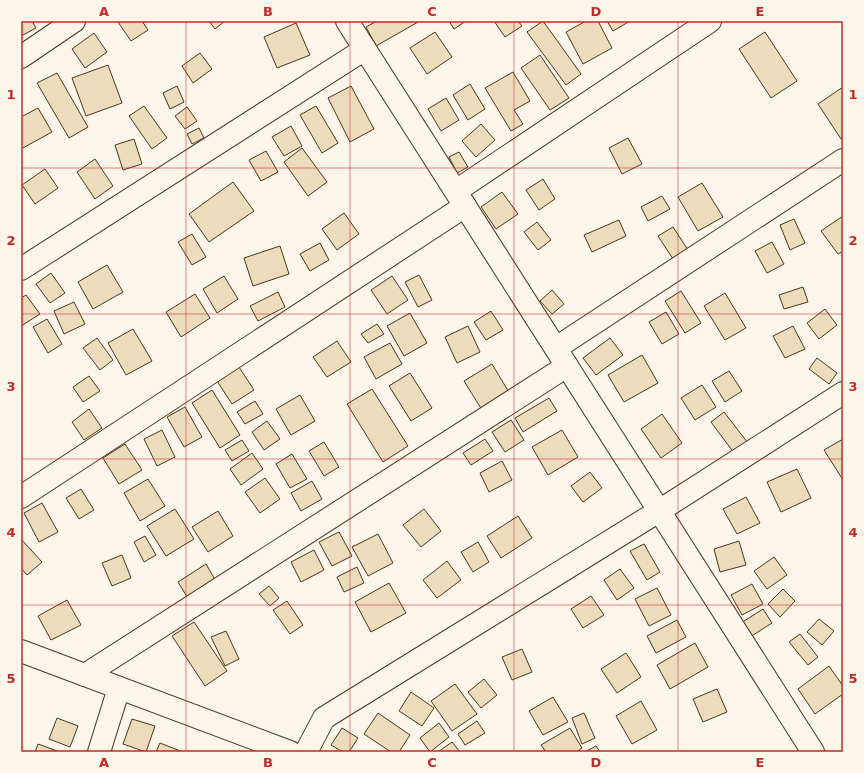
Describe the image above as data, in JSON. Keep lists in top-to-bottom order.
{
  "grid": {
    "columns": [
      "A",
      "B",
      "C",
      "D",
      "E"
    ],
    "rows": [
      "1",
      "2",
      "3",
      "4",
      "5"
    ]
  }
}
